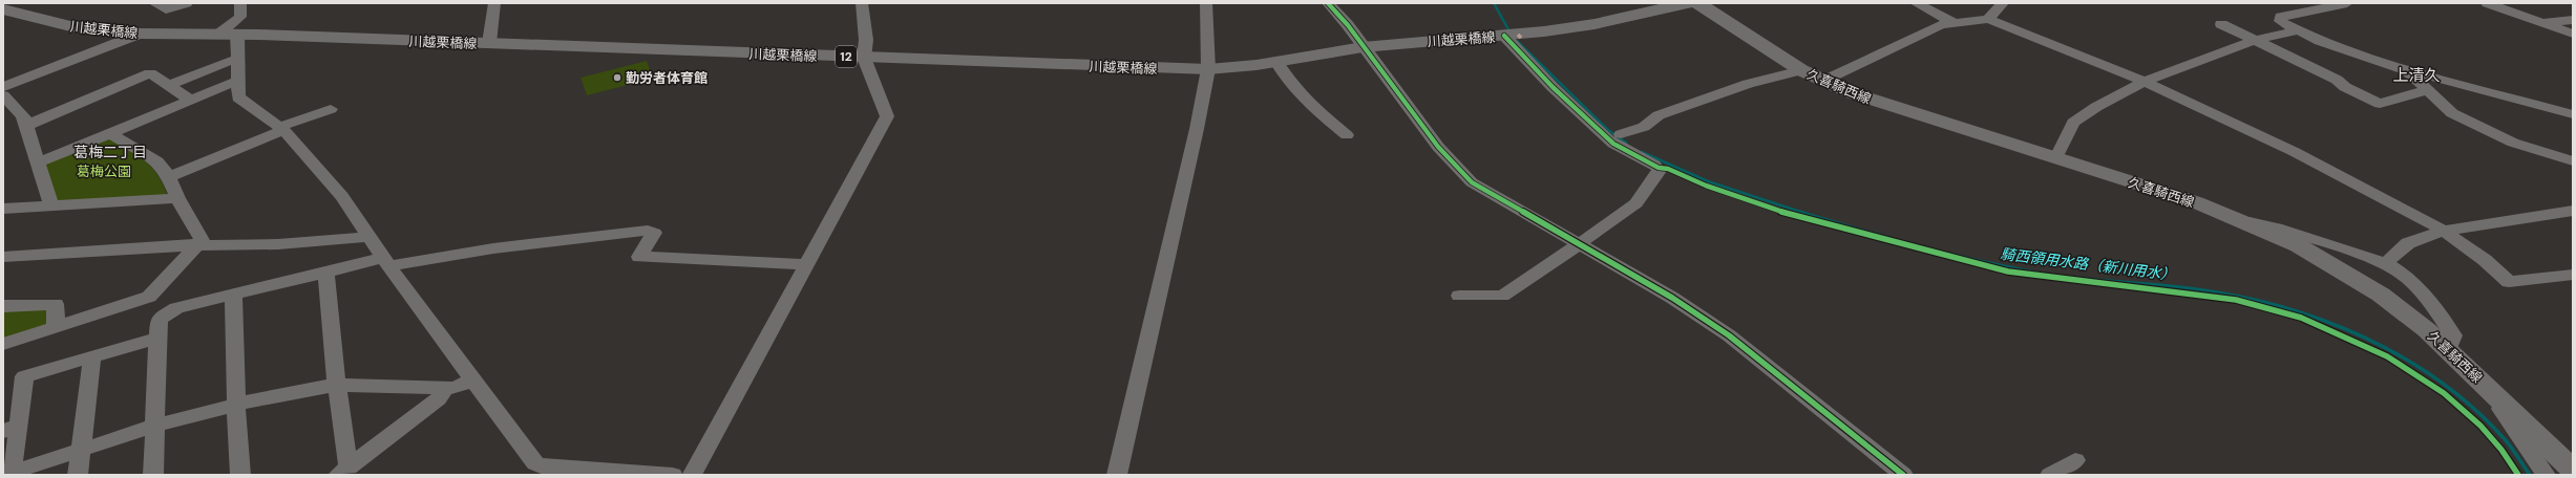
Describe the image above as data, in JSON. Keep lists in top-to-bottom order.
{
  "streets": {
    "main road": ["川越栗橋線", "12", "久喜騎西線"]
  },
  "districts": ["上清久", "葛梅二丁目"],
  "water": ["騎西領用水路（新川用水）"],
  "parks": ["葛梅公園"],
  "places": ["勤労者体育館"]
}
